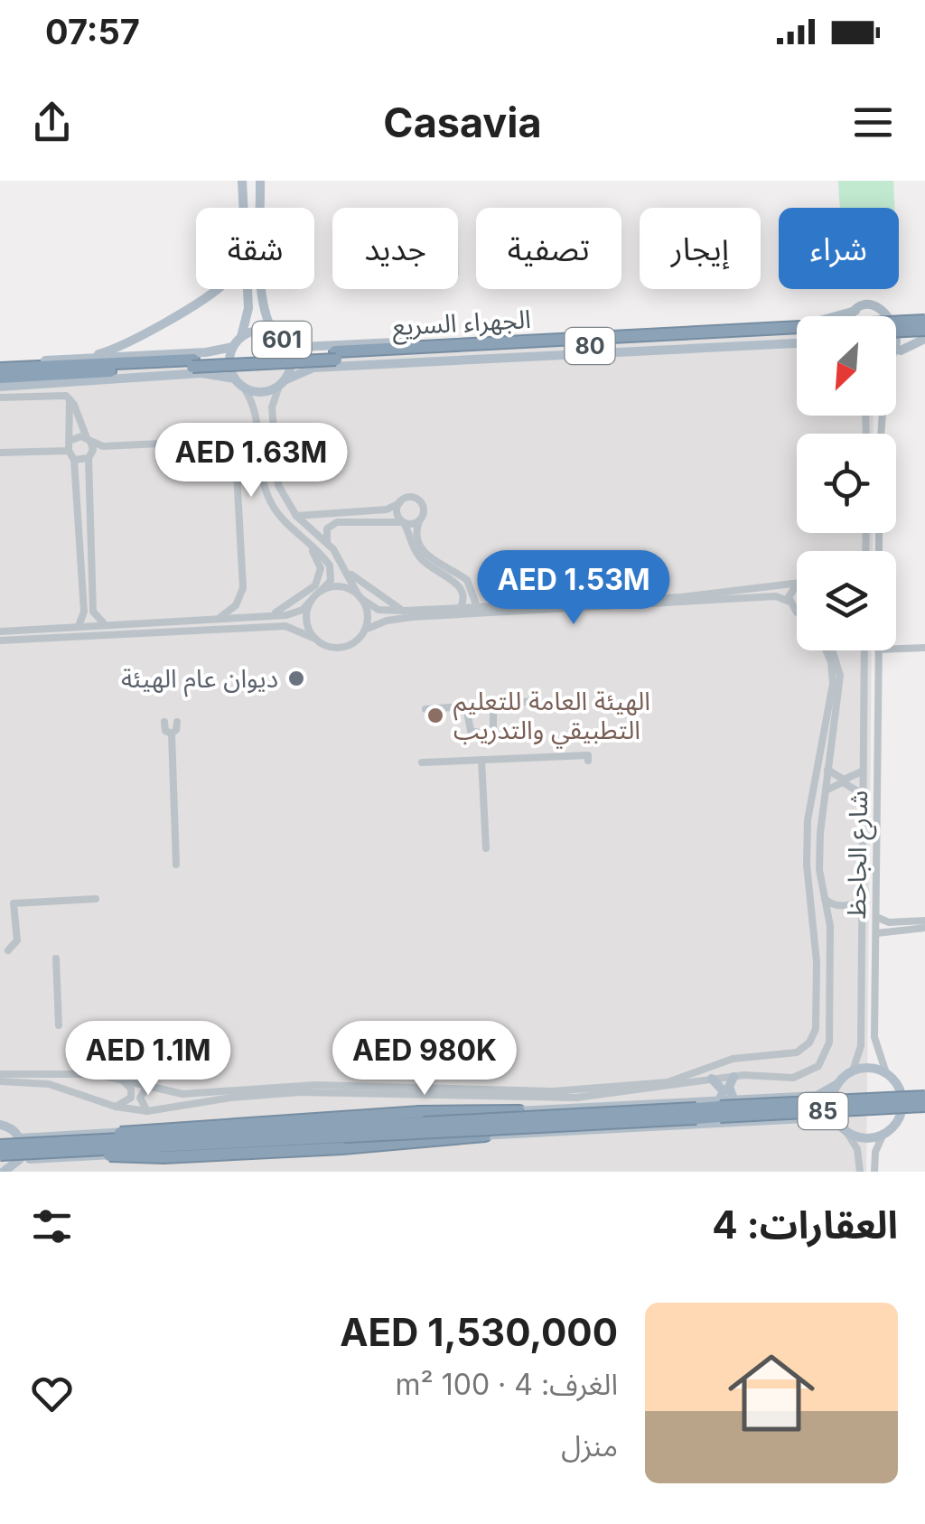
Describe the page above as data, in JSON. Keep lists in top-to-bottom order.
{
  "streets": {
    "highway": ["الجهراء السريع", "80", "85"],
    "main road": ["601"],
    "street": ["شارع الجاحظ"]
  },
  "crossings": [
    ["الجهراء السريع", "601"]
  ],
  "places": ["ديوان عام الهيئة", "الهيئة العامة للتعليم التطبيقي والتدريب"],
  "north": "bottom left",
  "page": {
    "status": "07:57",
    "header": "Casavia",
    "chip": [
      "شراء",
      "إيجار",
      "تصفية",
      "جديد",
      "شقة"
    ],
    "price": [
      "AED 1.63M",
      "AED 1.53M",
      "AED 1.1M",
      "AED 980K"
    ],
    "heading": "العقارات: 4",
    "list": [
      {
        "name": "AED 1,530,000",
        "note": "الغرف: 4 · 100 m² · منزل"
      }
    ]
  }
}
